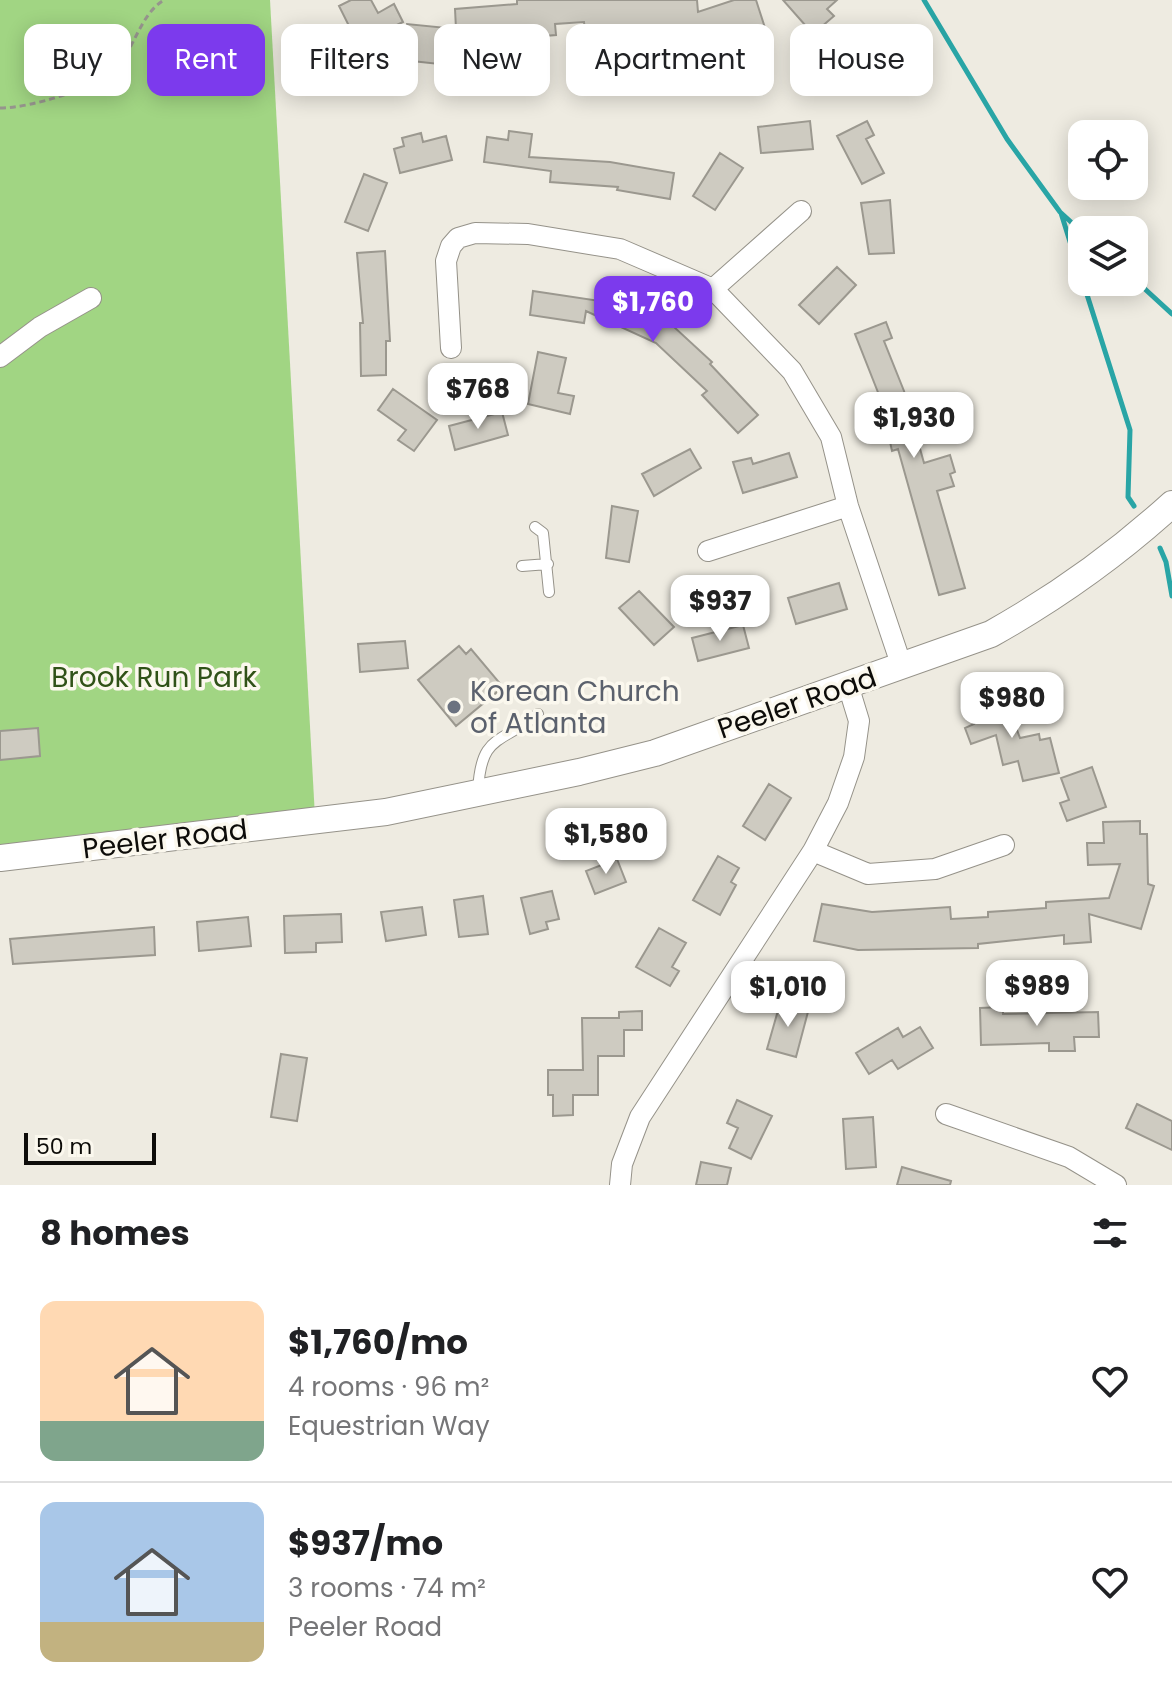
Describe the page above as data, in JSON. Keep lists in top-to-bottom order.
{
  "streets": {
    "street": ["Peeler Road"]
  },
  "parks": ["Brook Run Park"],
  "places": ["Korean Church of Atlanta"],
  "scale_bar": "50 m",
  "page": {
    "chip": [
      "Buy",
      "Rent",
      "Filters",
      "New",
      "Apartment",
      "House"
    ],
    "price": [
      "$1,760",
      "$768",
      "$1,930",
      "$937",
      "$980",
      "$1,580",
      "$989",
      "$1,010"
    ],
    "scale": "50 m",
    "heading": "8 homes",
    "list": [
      {
        "name": "$1,760/mo",
        "note": "4 rooms · 96 m² · Equestrian Way"
      },
      {
        "name": "$937/mo",
        "note": "3 rooms · 74 m² · Peeler Road"
      }
    ]
  }
}
